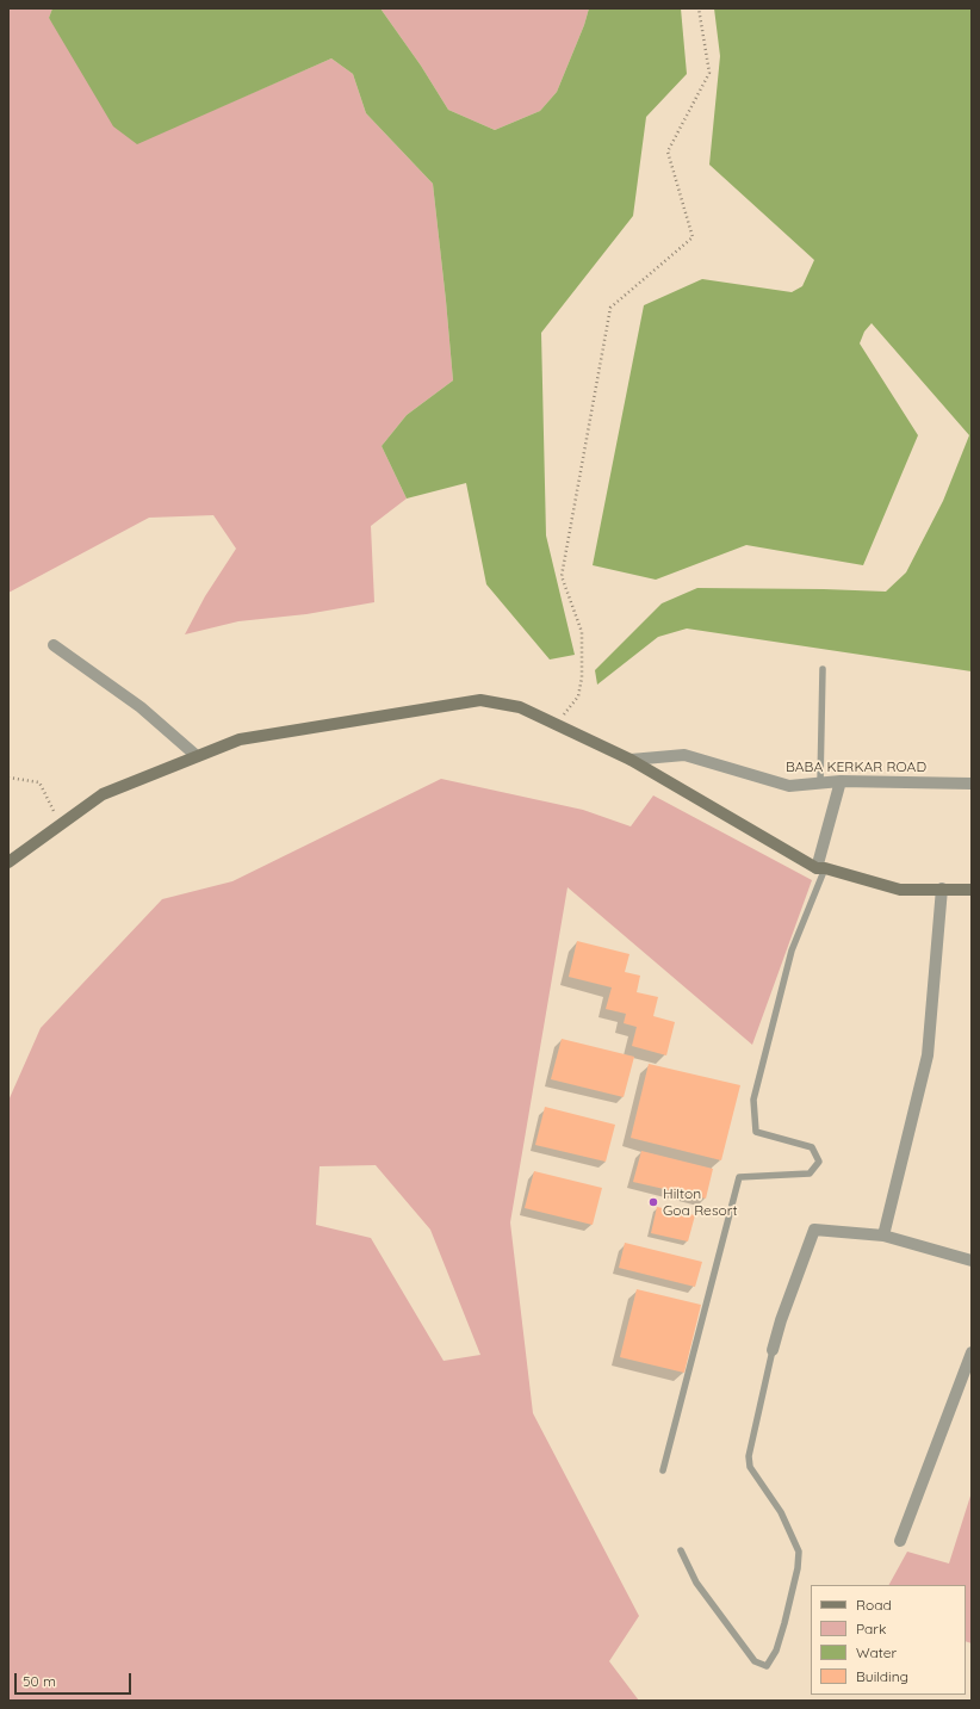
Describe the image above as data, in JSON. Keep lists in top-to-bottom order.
{
  "streets": {
    "street": ["BABA KERKAR ROAD"]
  },
  "places": ["Hilton Goa Resort"],
  "legend": [
    "Road",
    "Park",
    "Water",
    "Building"
  ],
  "scale_bar": "50 m"
}
